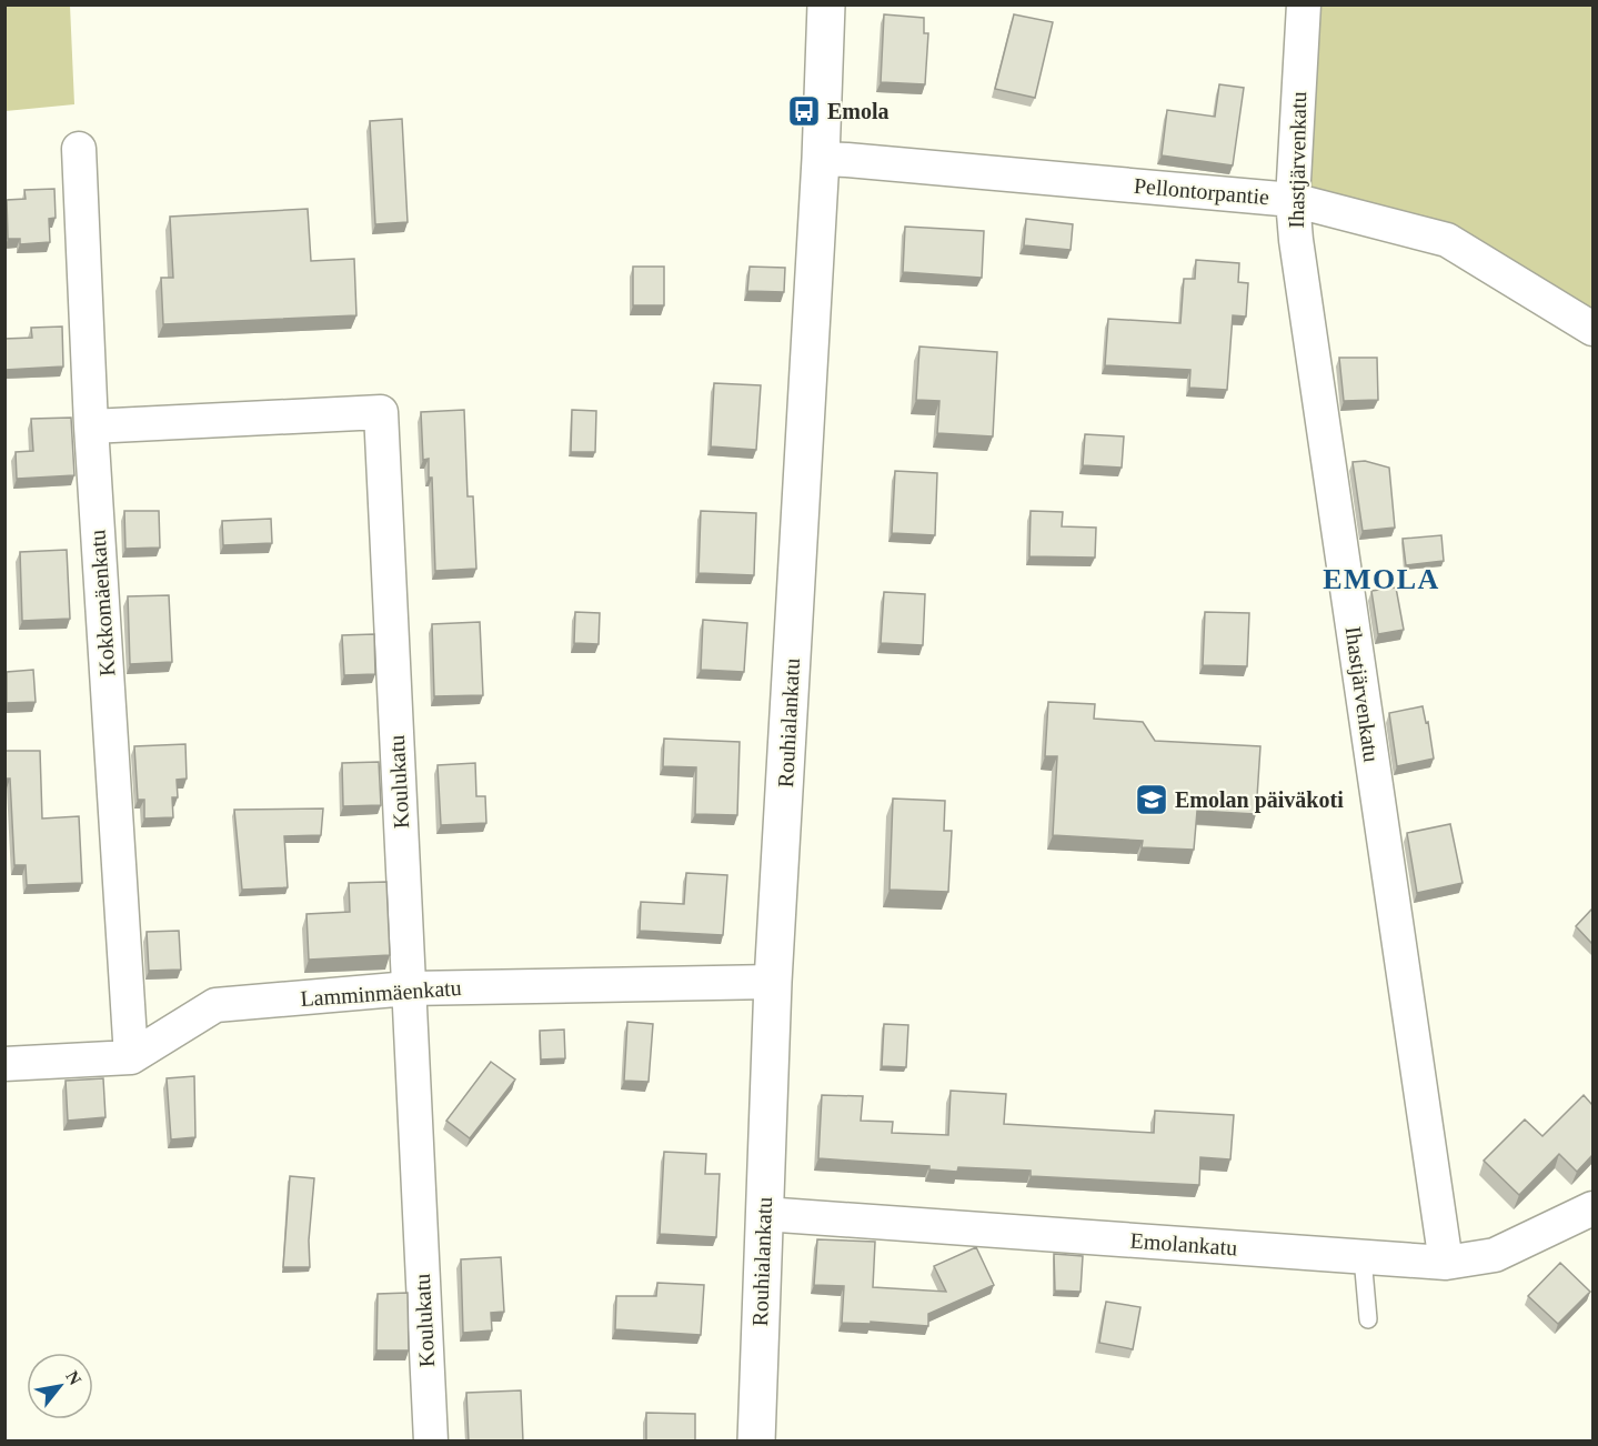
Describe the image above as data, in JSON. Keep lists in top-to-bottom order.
{
  "streets": {
    "street": [
      "Ihastjärvenkatu",
      "Pellontorpantie",
      "Kokkomäenkatu",
      "Rouhialankatu",
      "Koulukatu",
      "Lamminmäenkatu",
      "Emolankatu"
    ]
  },
  "crossings": [
    ["Ihastjärvenkatu", "Pellontorpantie"],
    ["Ihastjärvenkatu", "Emolankatu"],
    ["Pellontorpantie", "Rouhialankatu"],
    ["Kokkomäenkatu", "Koulukatu"],
    ["Kokkomäenkatu", "Lamminmäenkatu"],
    ["Rouhialankatu", "Lamminmäenkatu"],
    ["Rouhialankatu", "Emolankatu"],
    ["Koulukatu", "Lamminmäenkatu"]
  ],
  "districts": ["EMOLA"],
  "places": {
    "bus stop": ["Emola"],
    "school or university": ["Emolan päiväkoti"]
  },
  "north": "top right"
}
